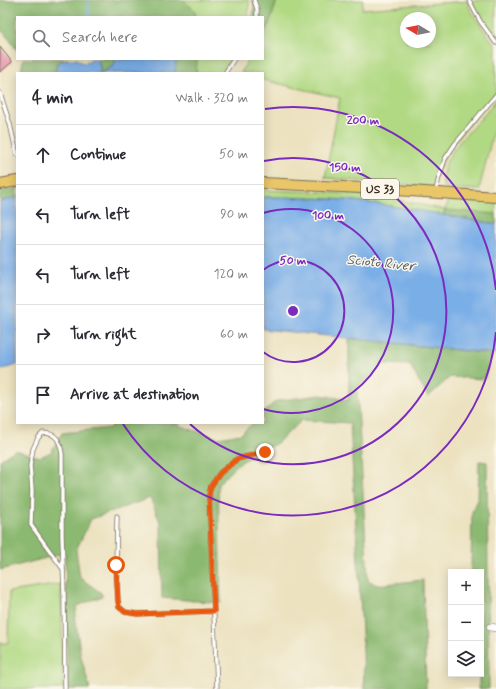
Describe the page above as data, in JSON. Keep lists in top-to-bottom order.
{
  "streets": {
    "main road": ["US 33"]
  },
  "water": ["Scioto River"],
  "north": "left",
  "page": {
    "search": "Search here",
    "heading": ["4 min", "Walk · 320 m"],
    "list": [
      ["Continue", "50 m"],
      ["Turn left", "90 m"],
      ["Turn left", "120 m"],
      ["Turn right", "60 m"],
      "Arrive at destination"
    ],
    "map_buttons": ["+", "−"]
  },
  "rings": [
    "200 m",
    "150 m",
    "100 m",
    "50 m"
  ]
}
